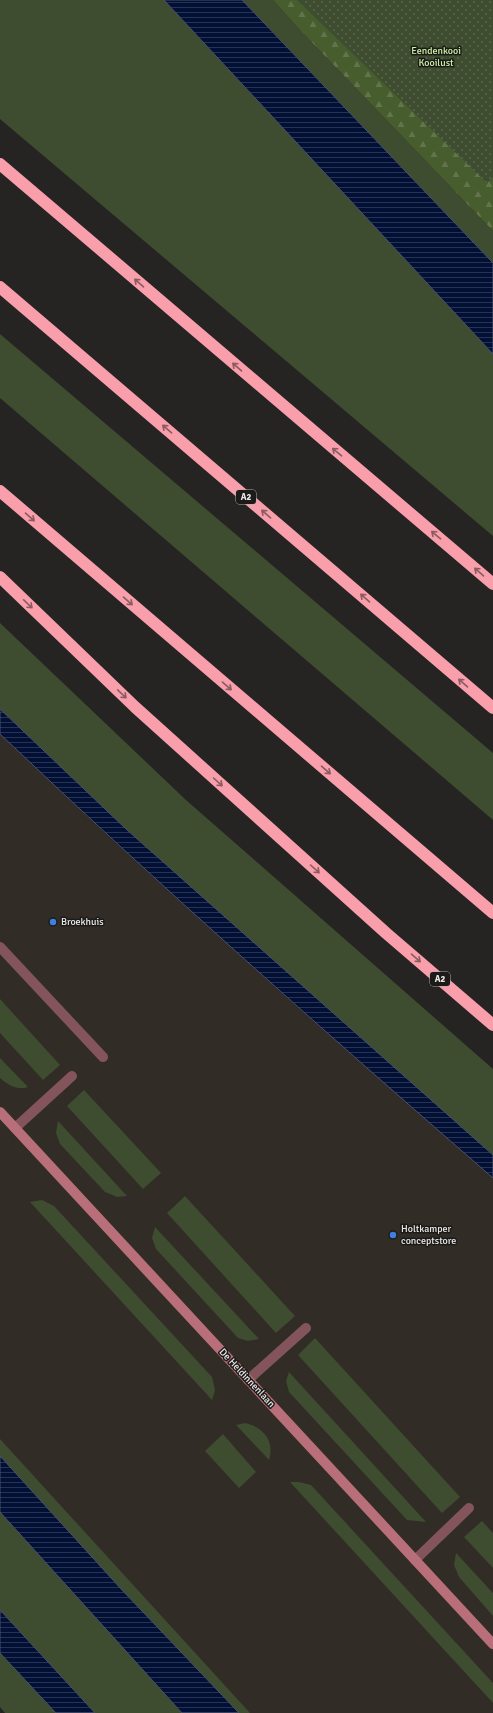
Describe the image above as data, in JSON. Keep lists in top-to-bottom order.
{
  "streets": {
    "highway": ["A2"],
    "street": ["De Heldinnenlaan"]
  },
  "parks": ["Eendenkooi Kooilust"],
  "places": ["Broekhuis", "Holtkamper conceptstore"]
}
